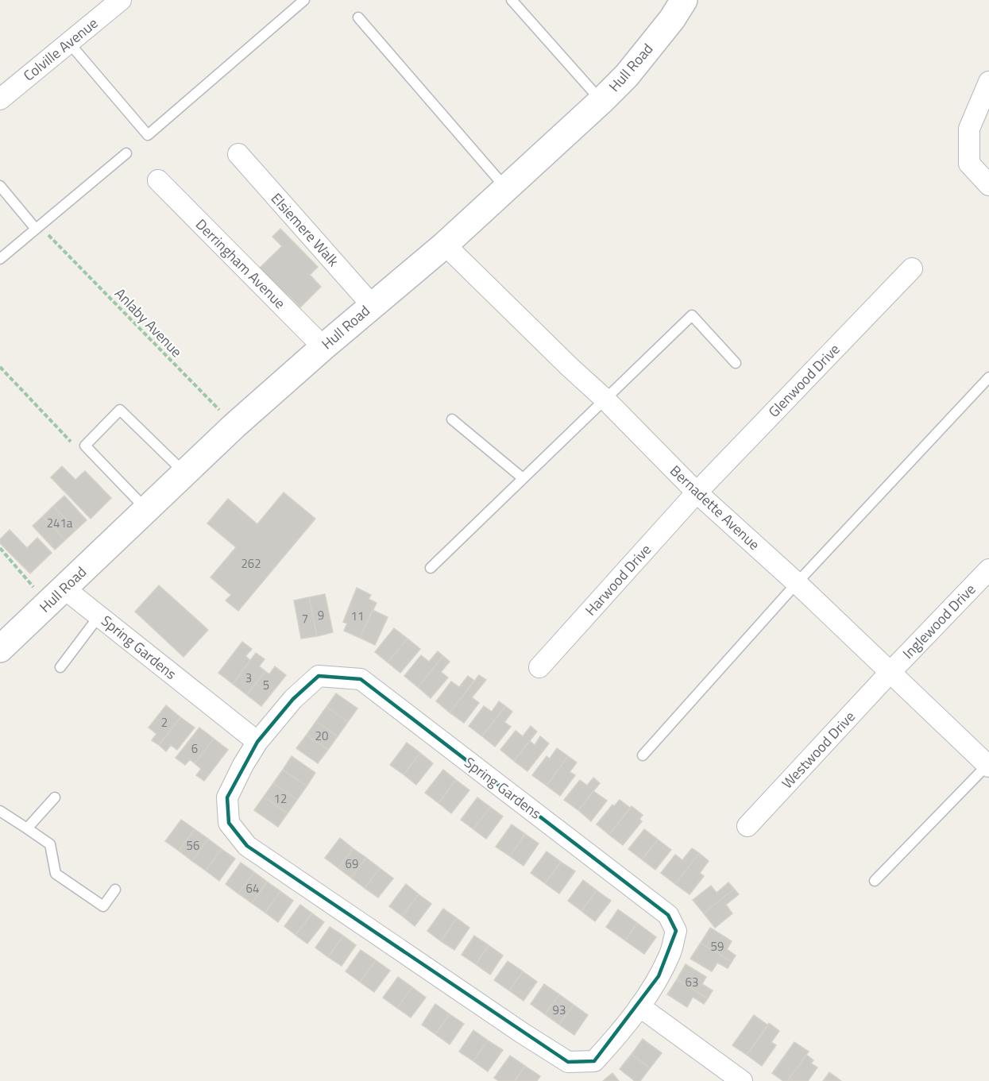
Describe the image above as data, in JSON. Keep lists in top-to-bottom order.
{
  "streets": {
    "main road": ["Hull Road"],
    "street": [
      "Colville Avenue",
      "Elsiemere Walk",
      "Derringham Avenue",
      "Glenwood Drive",
      "Bernadette Avenue",
      "Harwood Drive",
      "Inglewood Drive",
      "Spring Gardens",
      "Westwood Drive"
    ],
    "path": ["Anlaby Avenue"]
  },
  "crossings": [
    ["Hull Road", "Elsiemere Walk"],
    ["Hull Road", "Derringham Avenue"],
    ["Hull Road", "Anlaby Avenue"],
    ["Hull Road", "Bernadette Avenue"],
    ["Hull Road", "Spring Gardens"],
    ["Glenwood Drive", "Bernadette Avenue"],
    ["Glenwood Drive", "Harwood Drive"],
    ["Bernadette Avenue", "Harwood Drive"],
    ["Bernadette Avenue", "Inglewood Drive"],
    ["Bernadette Avenue", "Westwood Drive"],
    ["Inglewood Drive", "Westwood Drive"]
  ],
  "house_numbers": [
    "241a",
    "262",
    "9",
    "11",
    "7",
    "3",
    "5",
    "2",
    "20",
    "6",
    "12",
    "56",
    "69",
    "64",
    "59",
    "63",
    "93"
  ]
}
